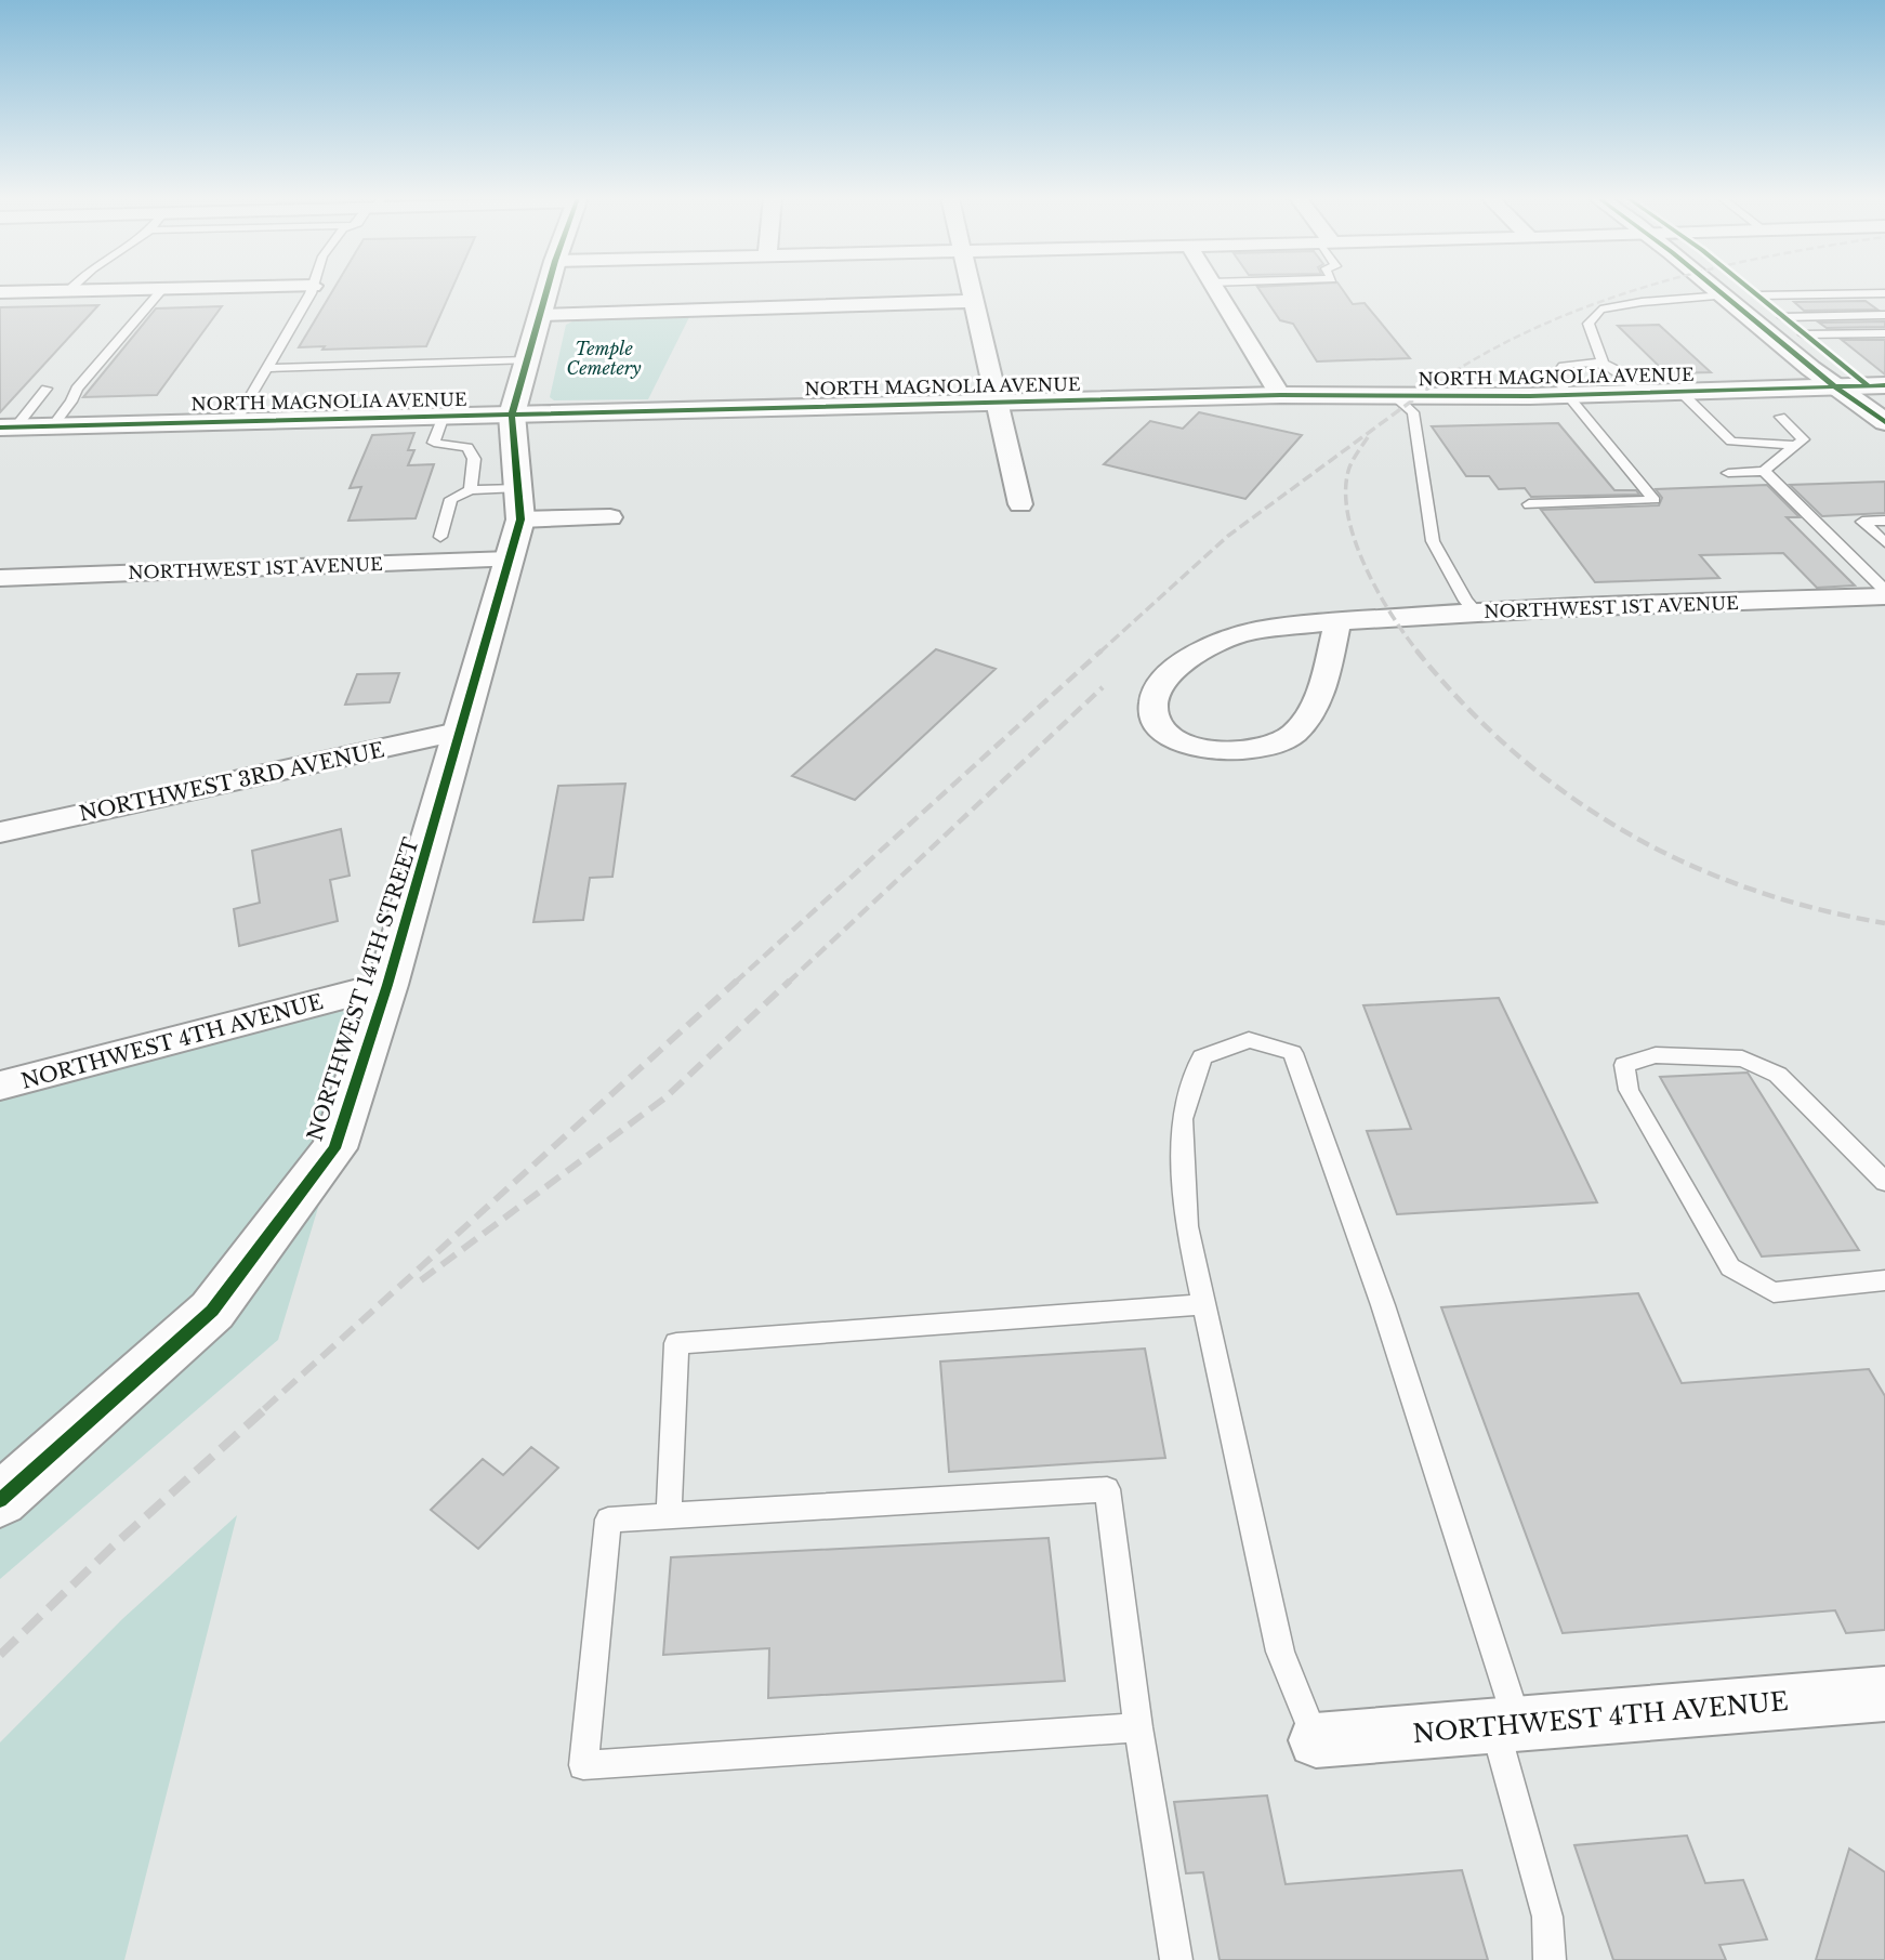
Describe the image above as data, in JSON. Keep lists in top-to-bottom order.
{
  "streets": {
    "main road": ["NORTH MAGNOLIA AVENUE", "NORTHWEST 14TH STREET"],
    "street": ["NORTHWEST 1ST AVENUE", "NORTHWEST 3RD AVENUE", "NORTHWEST 4TH AVENUE"]
  },
  "crossings": [
    ["NORTH MAGNOLIA AVENUE", "NORTHWEST 14TH STREET"],
    ["NORTHWEST 1ST AVENUE", "NORTHWEST 14TH STREET"],
    ["NORTHWEST 3RD AVENUE", "NORTHWEST 14TH STREET"],
    ["NORTHWEST 14TH STREET", "NORTHWEST 4TH AVENUE"]
  ],
  "parks": ["Temple Cemetery"]
}
